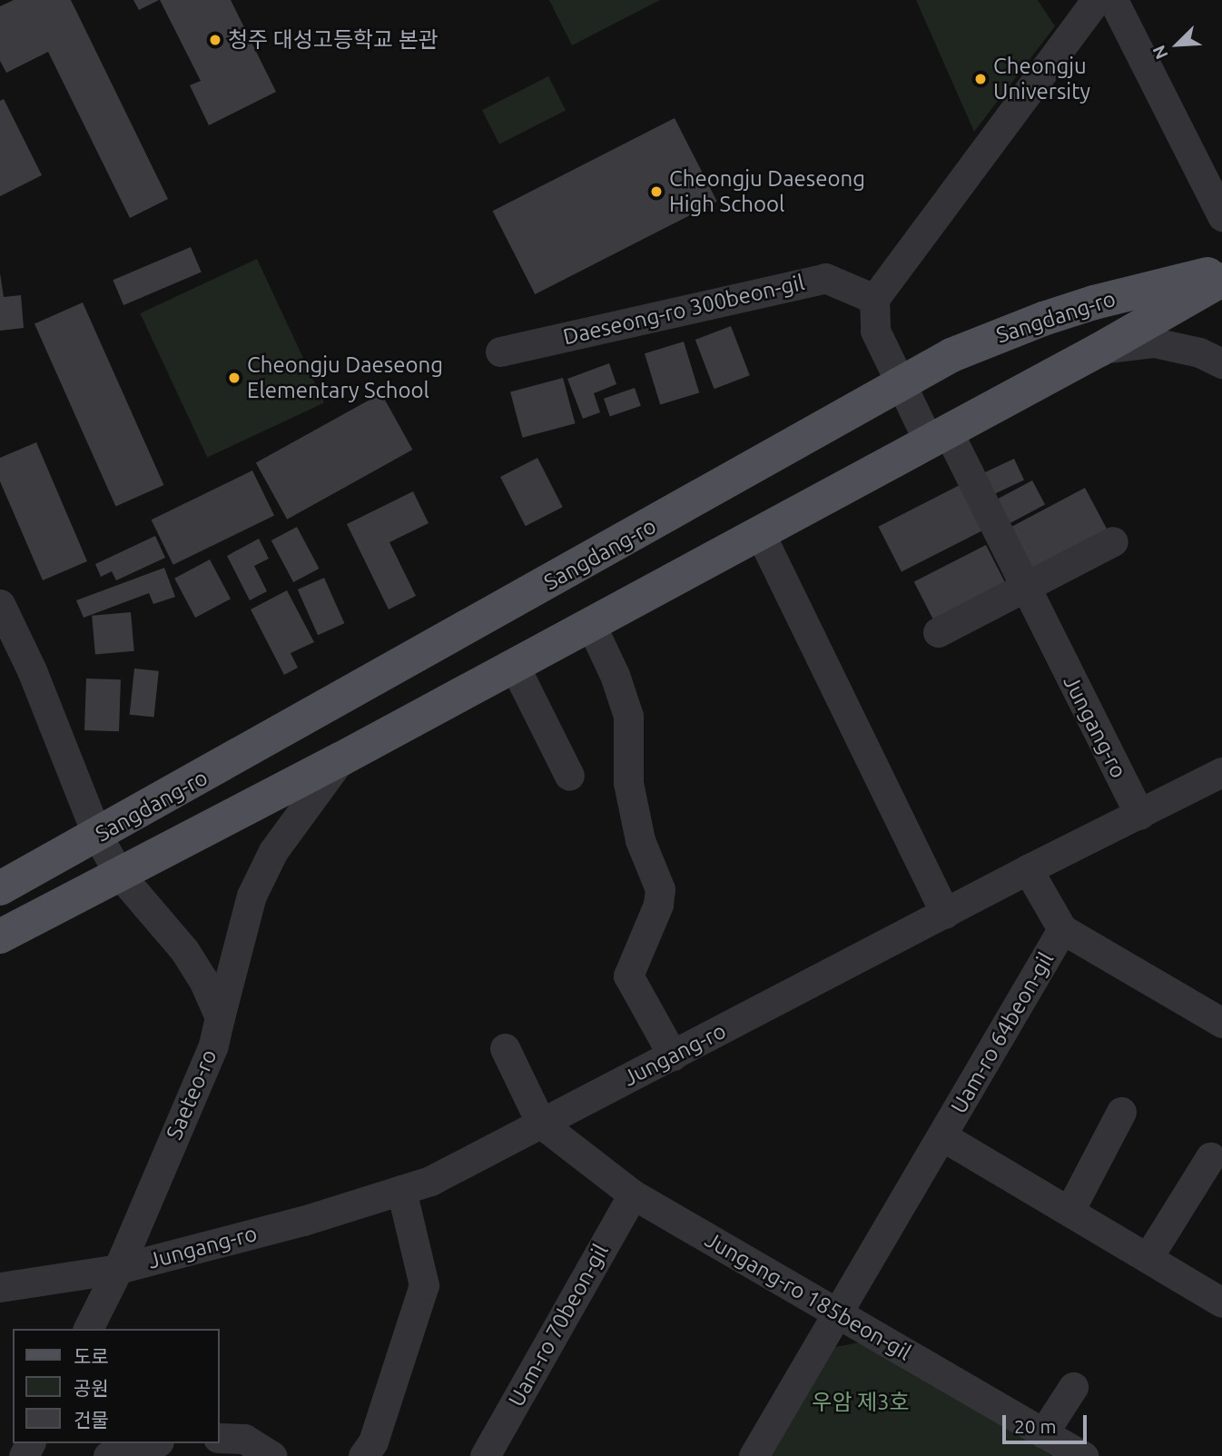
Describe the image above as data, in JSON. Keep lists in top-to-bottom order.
{
  "streets": {
    "main road": ["Sangdang-ro"],
    "street": [
      "Daeseong-ro 300beon-gil",
      "Jungang-ro",
      "Uam-ro 64beon-gil",
      "Saeteo-ro",
      "Jungang-ro 185beon-gil",
      "Uam-ro 70beon-gil"
    ]
  },
  "crossings": [
    ["Sangdang-ro", "Saeteo-ro"],
    ["Jungang-ro", "Saeteo-ro"],
    ["Jungang-ro", "Jungang-ro 185beon-gil"],
    ["Uam-ro 64beon-gil", "Jungang-ro 185beon-gil"],
    ["Jungang-ro 185beon-gil", "Uam-ro 70beon-gil"]
  ],
  "parks": ["우암 제3호"],
  "places": [
    "청주 대성고등학교 본관",
    "Cheongju University",
    "Cheongju Daeseong High School",
    "Cheongju Daeseong Elementary School"
  ],
  "legend": ["도로", "공원", "건물"],
  "scale_bar": "20 m",
  "north": "bottom left"
}
